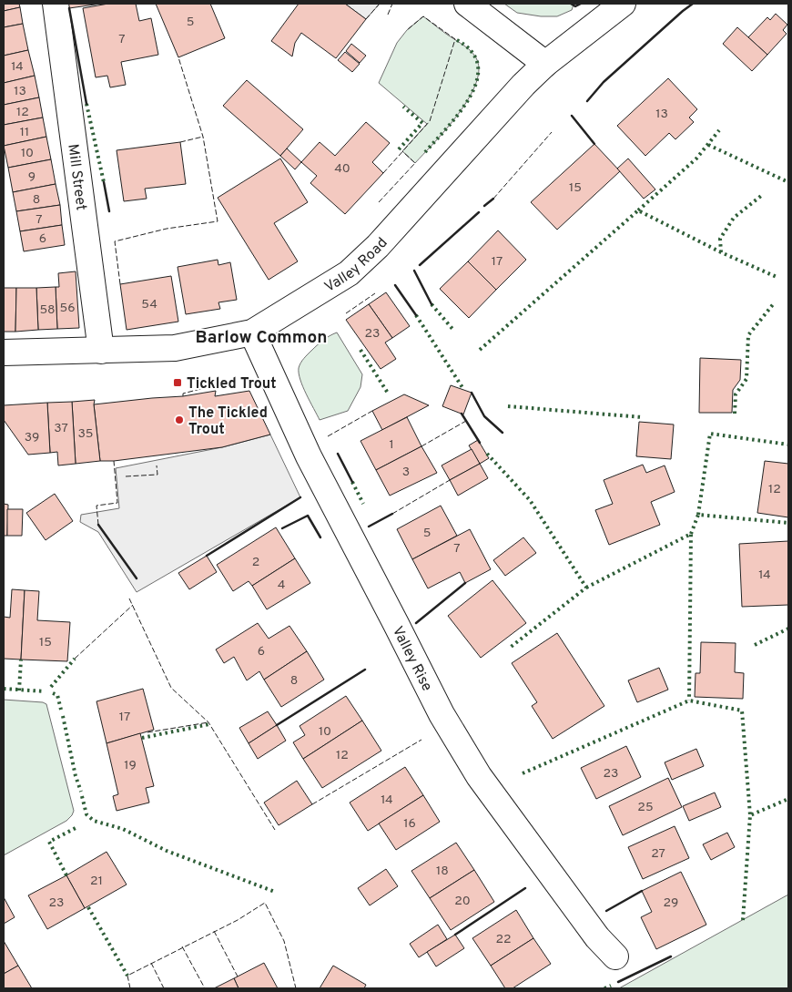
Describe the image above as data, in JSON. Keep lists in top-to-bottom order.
{
  "streets": {
    "street": ["Mill Street", "Valley Road", "Valley Rise"]
  },
  "crossings": [
    ["Mill Street", "Valley Road"],
    ["Valley Road", "Valley Rise"]
  ],
  "districts": ["Barlow Common"],
  "places": {
    "transit": ["Tickled Trout"],
    "other": ["The Tickled Trout"]
  },
  "house_numbers": [
    "5",
    "7",
    "14",
    "13",
    "12",
    "13",
    "11",
    "10",
    "40",
    "9",
    "15",
    "8",
    "7",
    "6",
    "17",
    "54",
    "56",
    "58",
    "23",
    "37",
    "35",
    "39",
    "1",
    "3",
    "12",
    "5",
    "7",
    "2",
    "14",
    "4",
    "15",
    "6",
    "8",
    "17",
    "10",
    "12",
    "19",
    "23",
    "14",
    "25",
    "16",
    "27",
    "18",
    "21",
    "20",
    "23",
    "29",
    "22"
  ]
}
